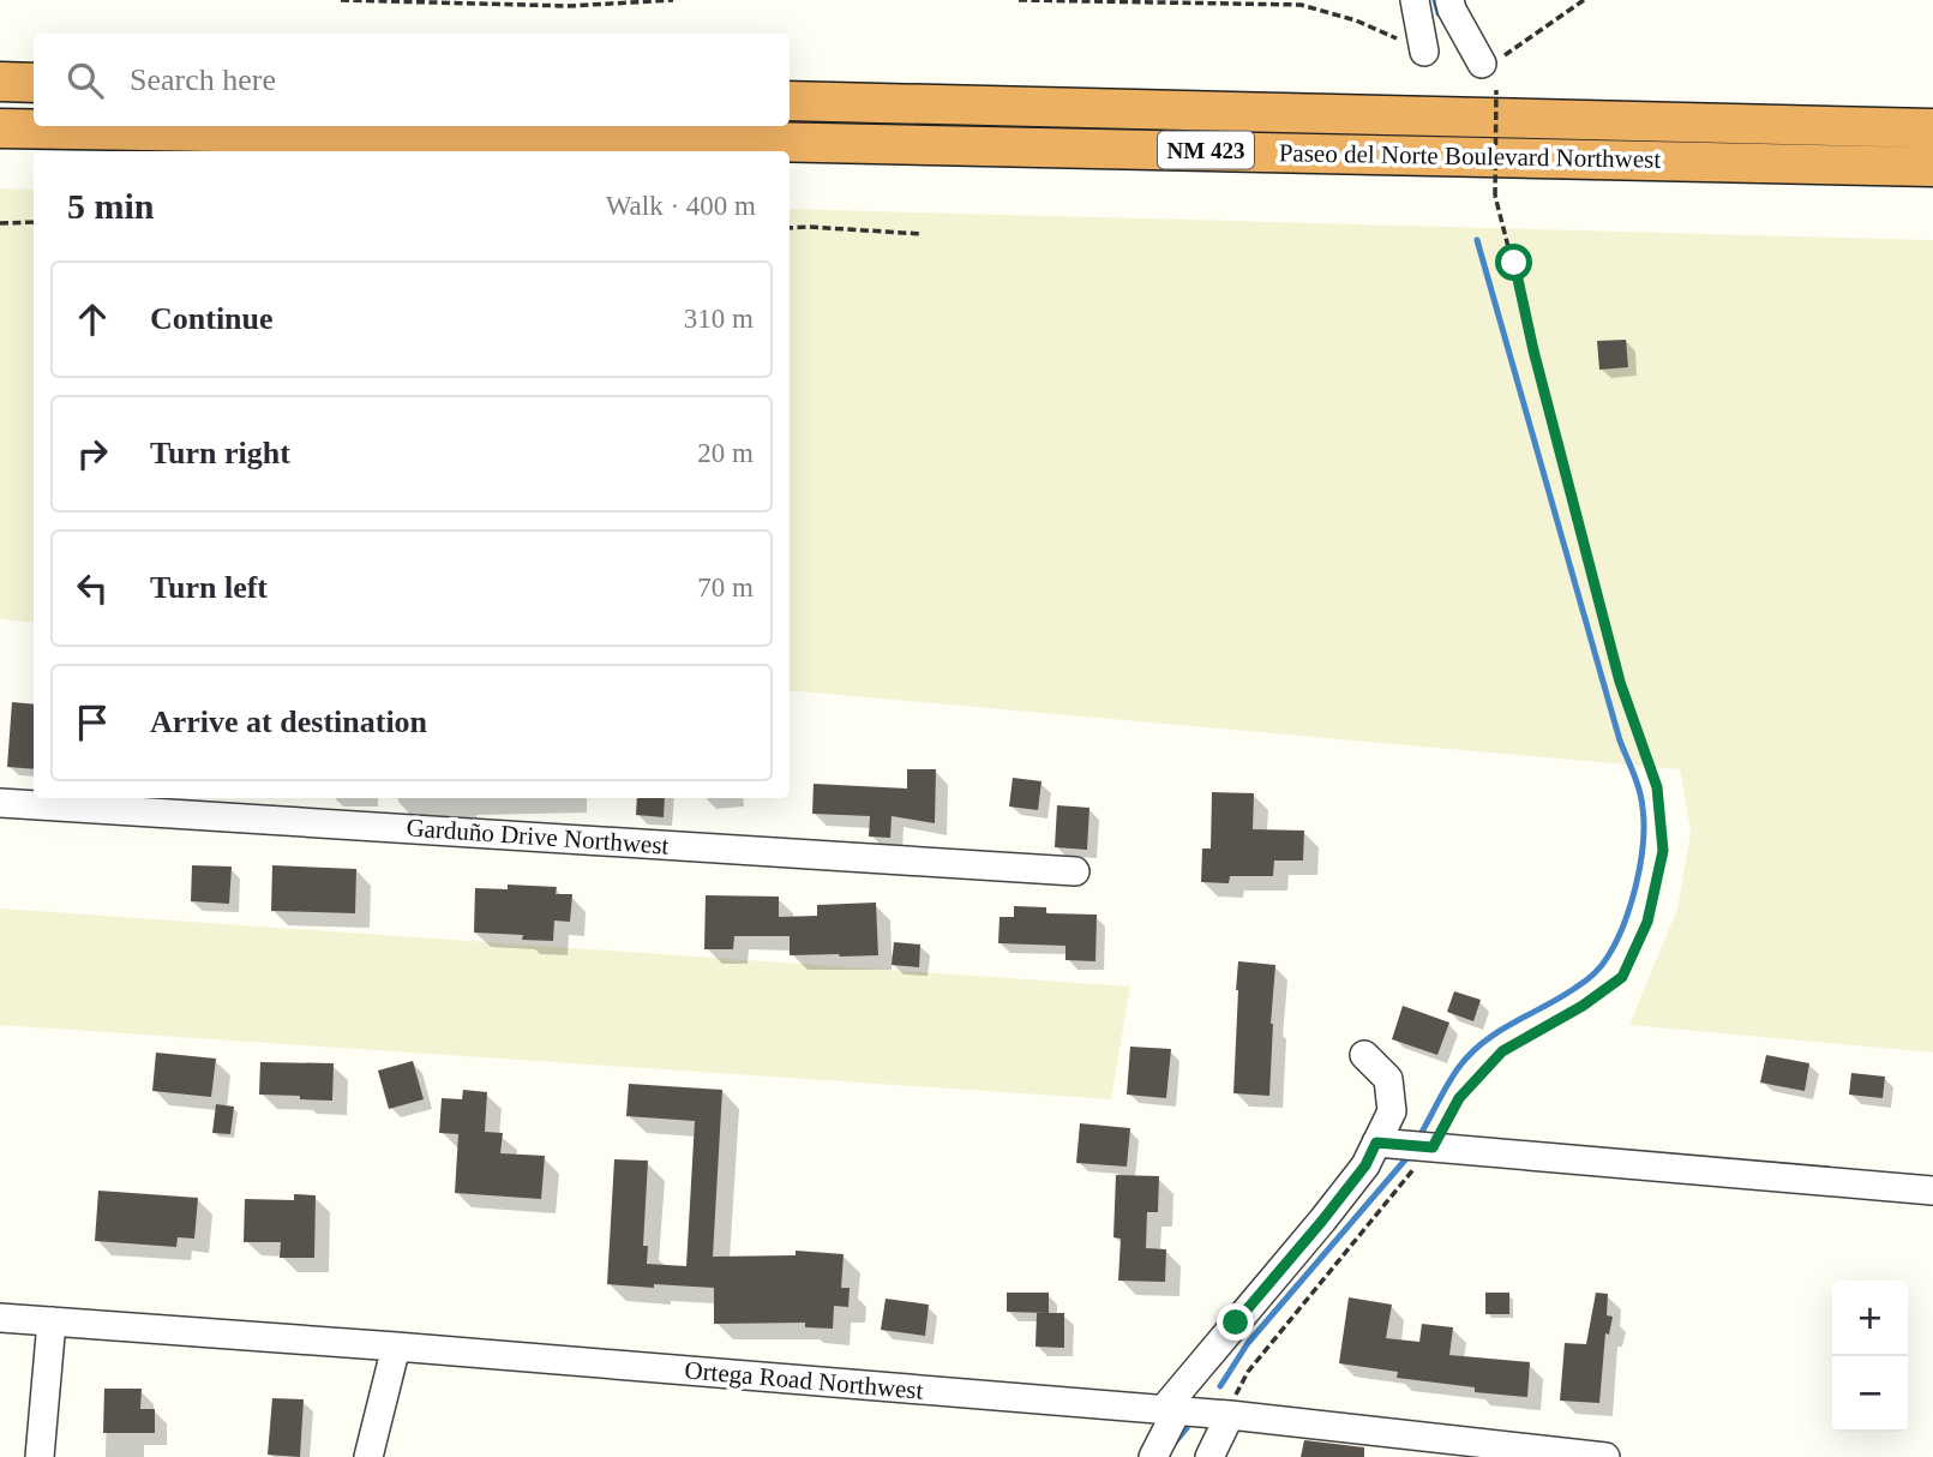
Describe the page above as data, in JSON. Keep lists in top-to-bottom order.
{
  "streets": {
    "highway": ["NM 423", "Paseo del Norte Boulevard Northwest"],
    "street": ["Garduño Drive Northwest", "Ortega Road Northwest"]
  },
  "page": {
    "search": "Search here",
    "heading": ["5 min", "Walk · 400 m"],
    "list": [
      ["Continue", "310 m"],
      ["Turn right", "20 m"],
      ["Turn left", "70 m"],
      "Arrive at destination"
    ],
    "map_buttons": ["+", "−"]
  }
}
